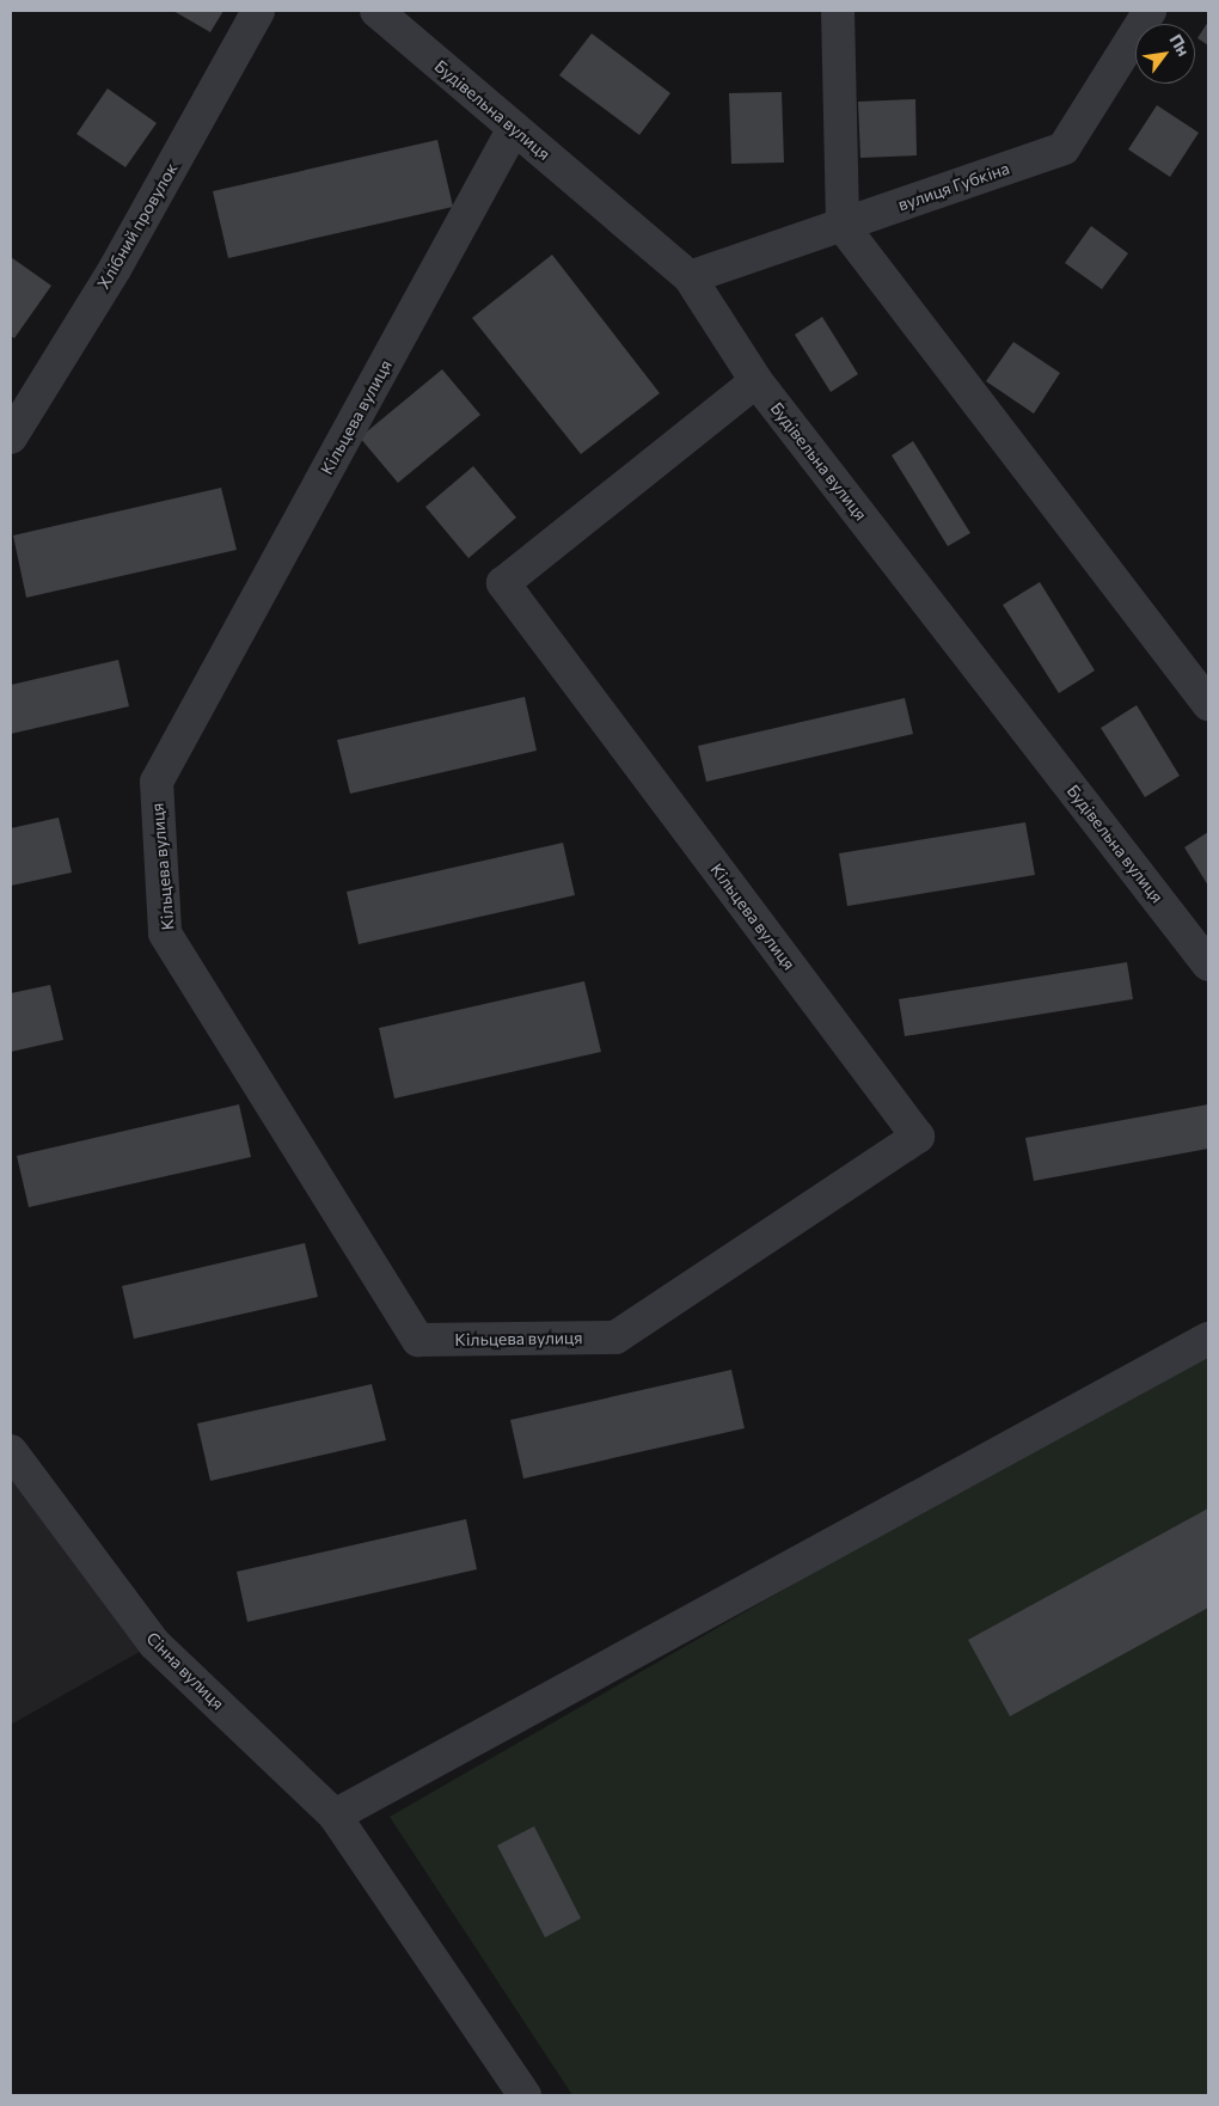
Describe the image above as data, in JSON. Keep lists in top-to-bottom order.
{
  "streets": {
    "street": [
      "Будівельна вулиця",
      "вулиця Губкіна",
      "Хлібний провулок",
      "Кільцева вулиця",
      "Сінна вулиця"
    ]
  },
  "crossings": [
    ["Будівельна вулиця", "вулиця Губкіна"],
    ["Будівельна вулиця", "Кільцева вулиця"]
  ],
  "north": "top right"
}
